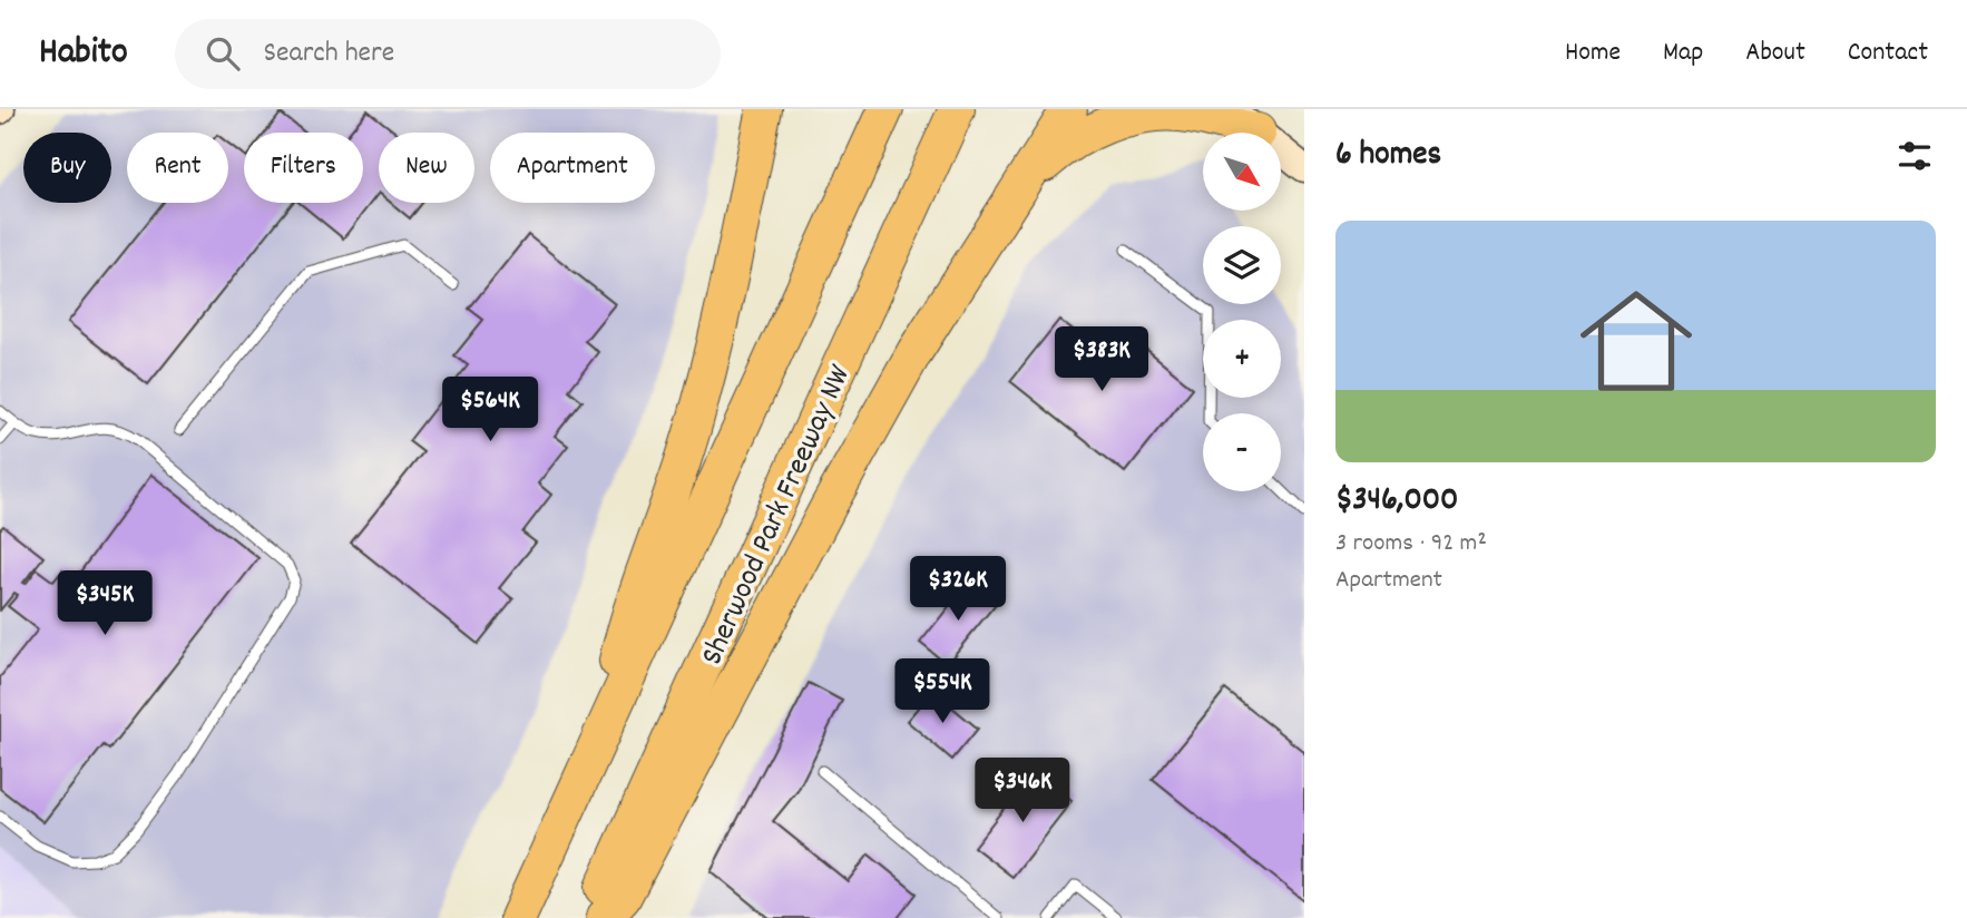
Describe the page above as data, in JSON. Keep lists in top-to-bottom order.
{
  "streets": {
    "highway": ["Sherwood Park Freeway NW"]
  },
  "north": "bottom right",
  "page": {
    "header": "Habito",
    "search": "Search here",
    "nav": [
      "Home",
      "Map",
      "About",
      "Contact"
    ],
    "heading": "6 homes",
    "map_buttons": ["+", "−"],
    "chip": [
      "Buy",
      "Rent",
      "Filters",
      "New",
      "Apartment"
    ],
    "list": [
      {
        "name": "$346,000",
        "note": "3 rooms · 92 m² · Apartment"
      }
    ],
    "price": [
      "$383K",
      "$564K",
      "$326K",
      "$345K",
      "$554K",
      "$346K"
    ]
  }
}
